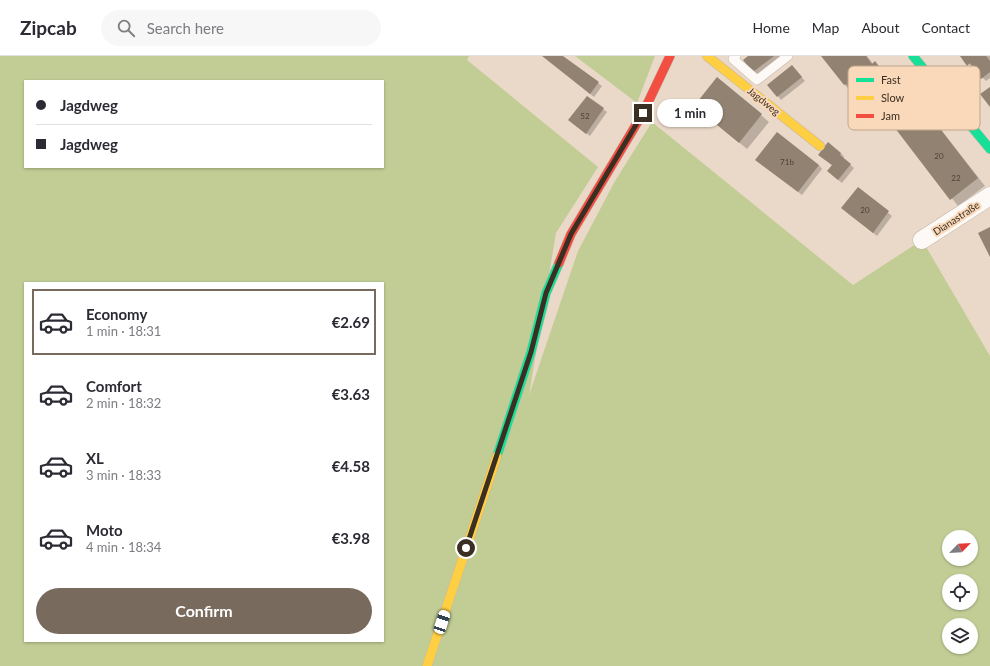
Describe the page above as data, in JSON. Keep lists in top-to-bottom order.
{
  "streets": {
    "street": ["Jagdweg", "Dianastraße"]
  },
  "house_numbers": [
    "52",
    "20",
    "71b",
    "22",
    "20"
  ],
  "legend": ["Fast", "Slow", "Jam"],
  "north": "top right",
  "page": {
    "header": "Zipcab",
    "search": "Search here",
    "nav": [
      "Home",
      "Map",
      "About",
      "Contact"
    ],
    "banner": ["Jagdweg", "Jagdweg"],
    "bubble": "1 min",
    "list": [
      {
        "name": "Economy",
        "note": "1 min · 18:31",
        "value": "€2.69"
      },
      {
        "name": "Comfort",
        "note": "2 min · 18:32",
        "value": "€3.63"
      },
      {
        "name": "XL",
        "note": "3 min · 18:33",
        "value": "€4.58"
      },
      {
        "name": "Moto",
        "note": "4 min · 18:34",
        "value": "€3.98"
      }
    ],
    "buttons": "Confirm"
  }
}
